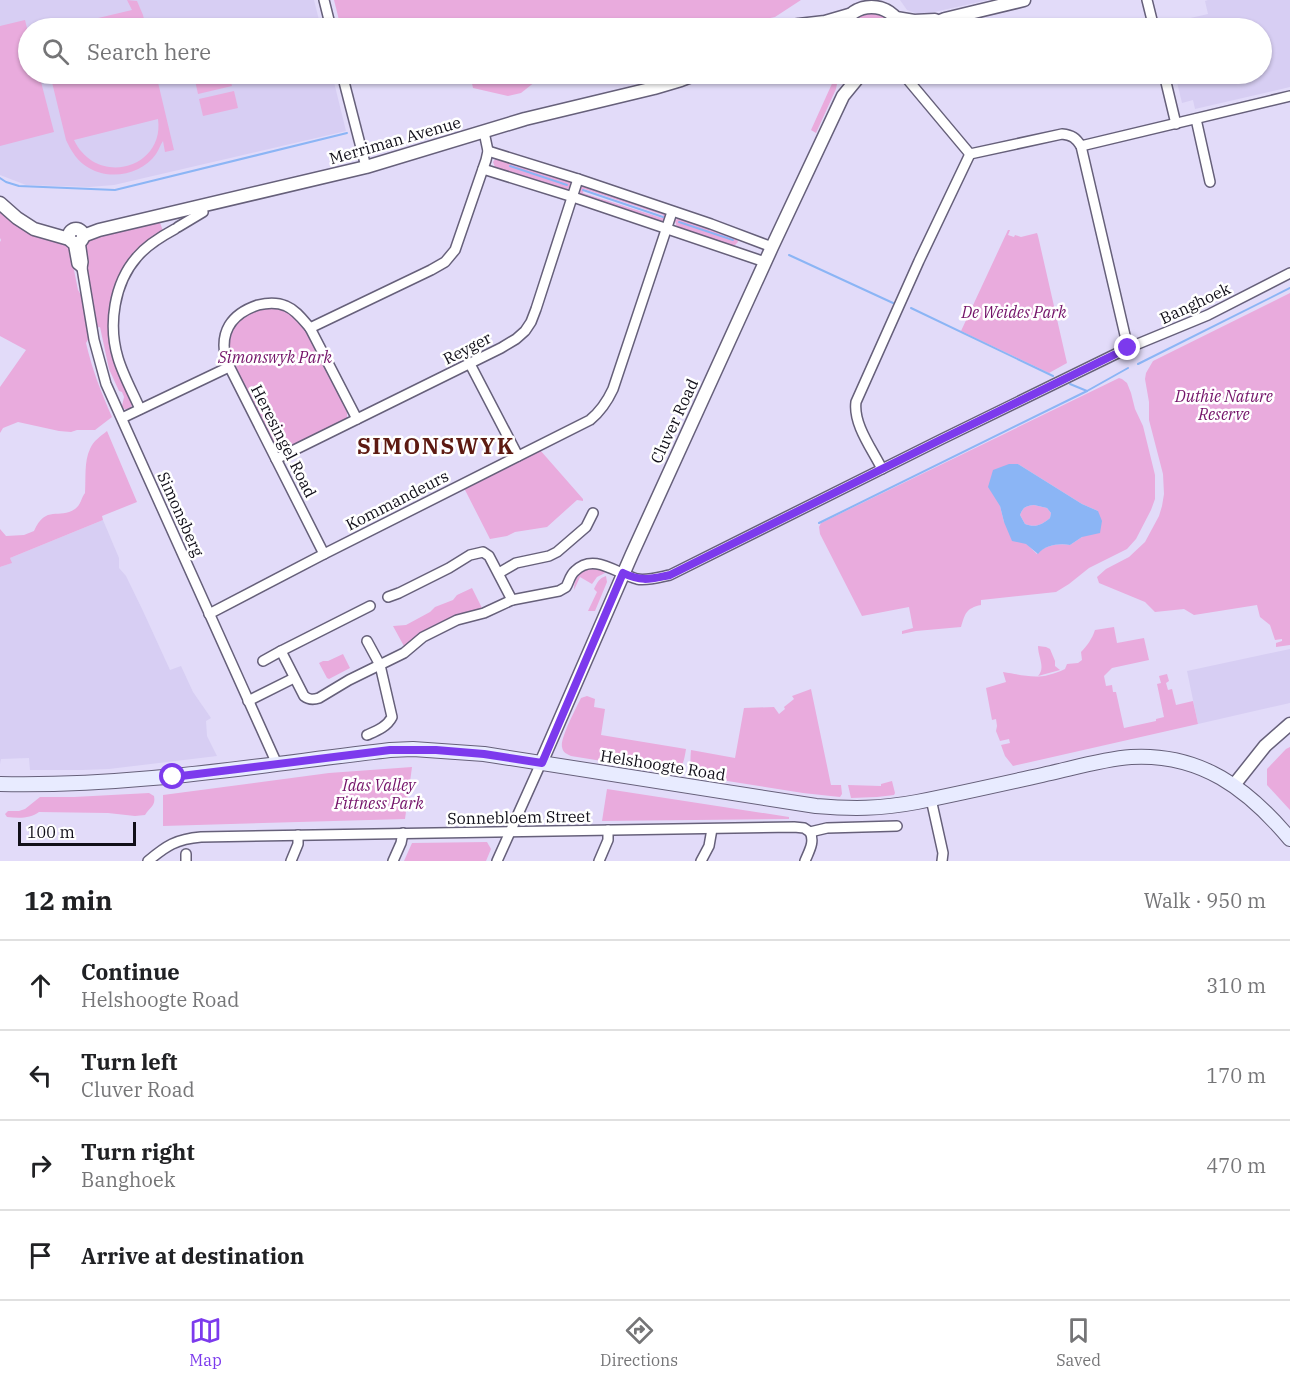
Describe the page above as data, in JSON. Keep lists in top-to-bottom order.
{
  "streets": {
    "main road": ["Helshoogte Road"],
    "street": [
      "Merriman Avenue",
      "Banghoek",
      "Reyger",
      "Cluver Road",
      "Heresingel Road",
      "Kommandeurs",
      "Simonsberg",
      "Sonnebloem Street"
    ]
  },
  "crossings": [
    ["Merriman Avenue", "Simonsberg"],
    ["Banghoek", "Cluver Road"],
    ["Reyger", "Heresingel Road"],
    ["Cluver Road", "Helshoogte Road"],
    ["Heresingel Road", "Kommandeurs"],
    ["Kommandeurs", "Simonsberg"],
    ["Simonsberg", "Helshoogte Road"]
  ],
  "districts": ["SIMONSWYK"],
  "parks": [
    "De Weides Park",
    "Simonswyk Park",
    "Duthie Nature Reserve",
    "Idas Valley Fittness Park"
  ],
  "scale_bar": "100 m",
  "page": {
    "search": "Search here",
    "scale": "100 m",
    "heading": ["12 min", "Walk · 950 m"],
    "list": [
      ["Continue", "Helshoogte Road", "310 m"],
      ["Turn left", "Cluver Road", "170 m"],
      ["Turn right", "Banghoek", "470 m"],
      "Arrive at destination"
    ],
    "nav": ["Map", "Directions", "Saved"]
  }
}
